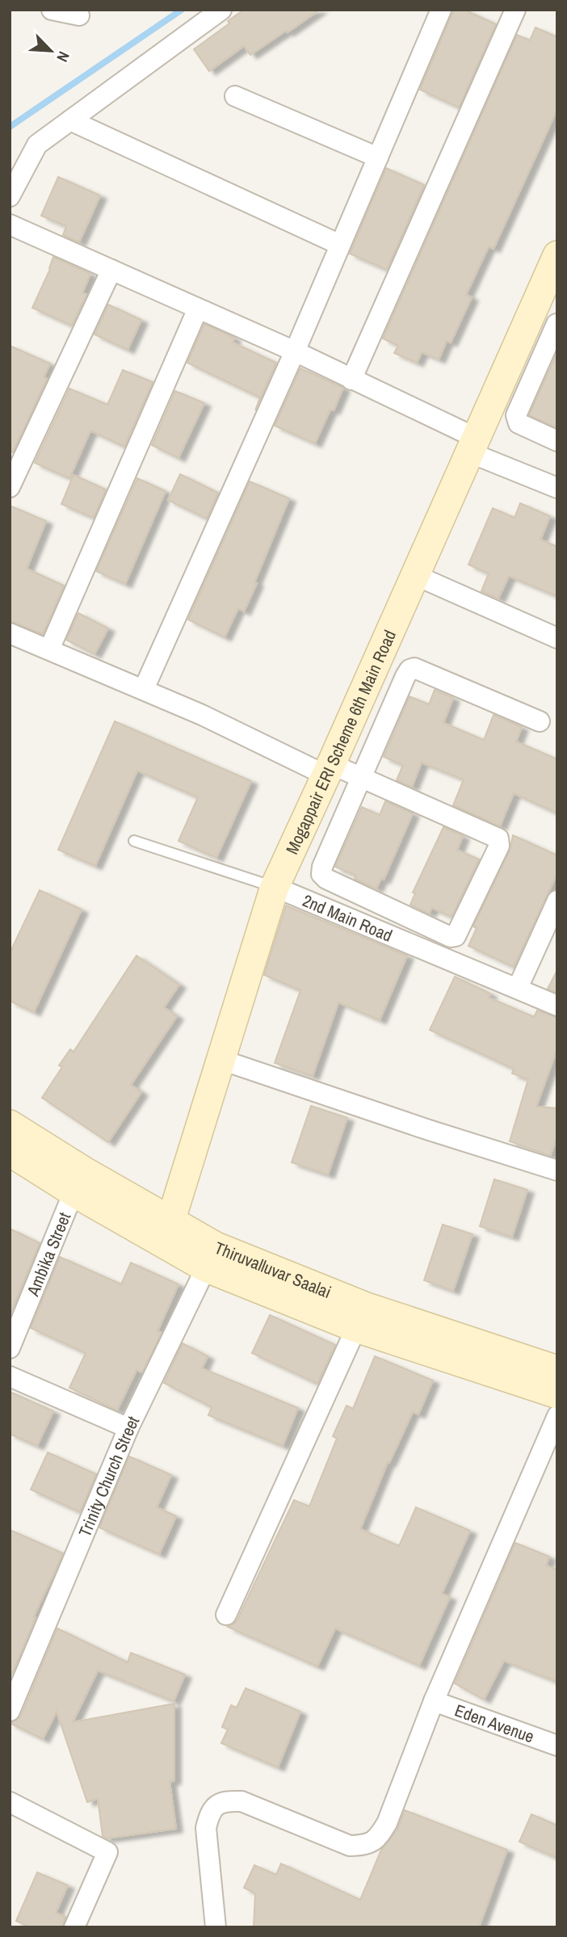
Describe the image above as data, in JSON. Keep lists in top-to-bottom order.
{
  "streets": {
    "main road": ["Mogappair ERI Scheme 6th Main Road", "Thiruvalluvar Saalai"],
    "street": [
      "2nd Main Road",
      "Ambika Street",
      "Trinity Church Street",
      "Eden Avenue"
    ]
  },
  "crossings": [
    ["Mogappair ERI Scheme 6th Main Road", "2nd Main Road"],
    ["Mogappair ERI Scheme 6th Main Road", "Thiruvalluvar Saalai"],
    ["Ambika Street", "Thiruvalluvar Saalai"],
    ["Thiruvalluvar Saalai", "Trinity Church Street"]
  ],
  "north": "bottom right"
}
